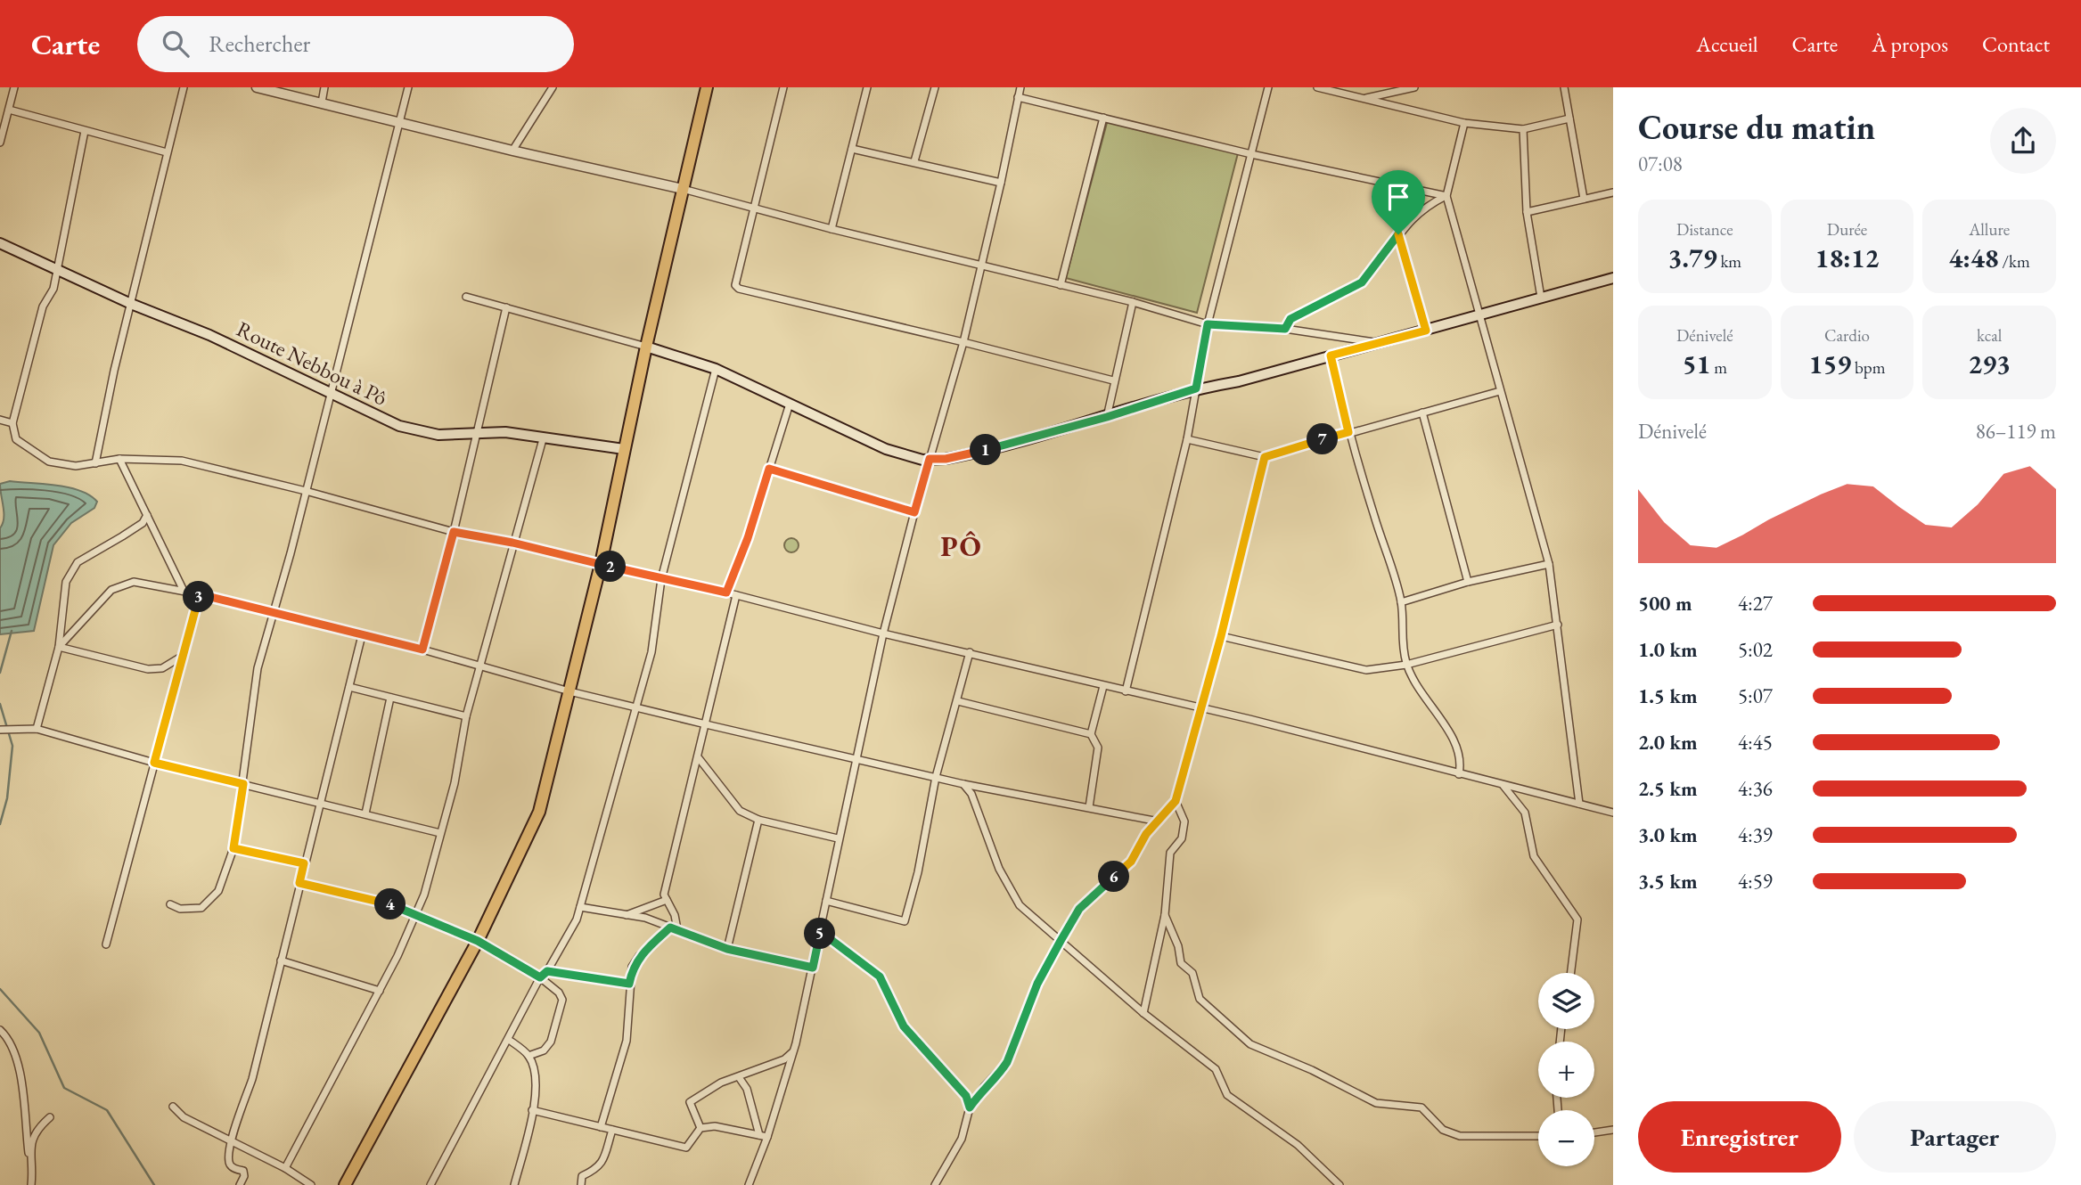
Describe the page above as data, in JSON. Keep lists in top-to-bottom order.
{
  "streets": {
    "main road": ["Route Nebbou à Pô"]
  },
  "districts": ["PÔ"],
  "page": {
    "header": "Carte",
    "search": "Rechercher",
    "nav": [
      "Accueil",
      "Carte",
      "À propos",
      "Contact"
    ],
    "heading": ["Course du matin", "07:08"],
    "stats": [
      ["Distance", "3.79 km"],
      ["Durée", "18:12"],
      ["Allure", "4:48 /km"],
      ["Dénivelé", "51 m"],
      ["Cardio", "159 bpm"],
      ["kcal", "293"]
    ],
    "chart": ["Dénivelé", "86–119 m"],
    "pins": [
      "7",
      "1",
      "2",
      "3",
      "6",
      "4",
      "5"
    ],
    "list": [
      {
        "name": "500 m",
        "note": "4:27"
      },
      {
        "name": "1.0 km",
        "note": "5:02"
      },
      {
        "name": "1.5 km",
        "note": "5:07"
      },
      {
        "name": "2.0 km",
        "note": "4:45"
      },
      {
        "name": "2.5 km",
        "note": "4:36"
      },
      {
        "name": "3.0 km",
        "note": "4:39"
      },
      {
        "name": "3.5 km",
        "note": "4:59"
      }
    ],
    "map_buttons": ["+", "−"],
    "buttons": ["Enregistrer", "Partager"]
  }
}
